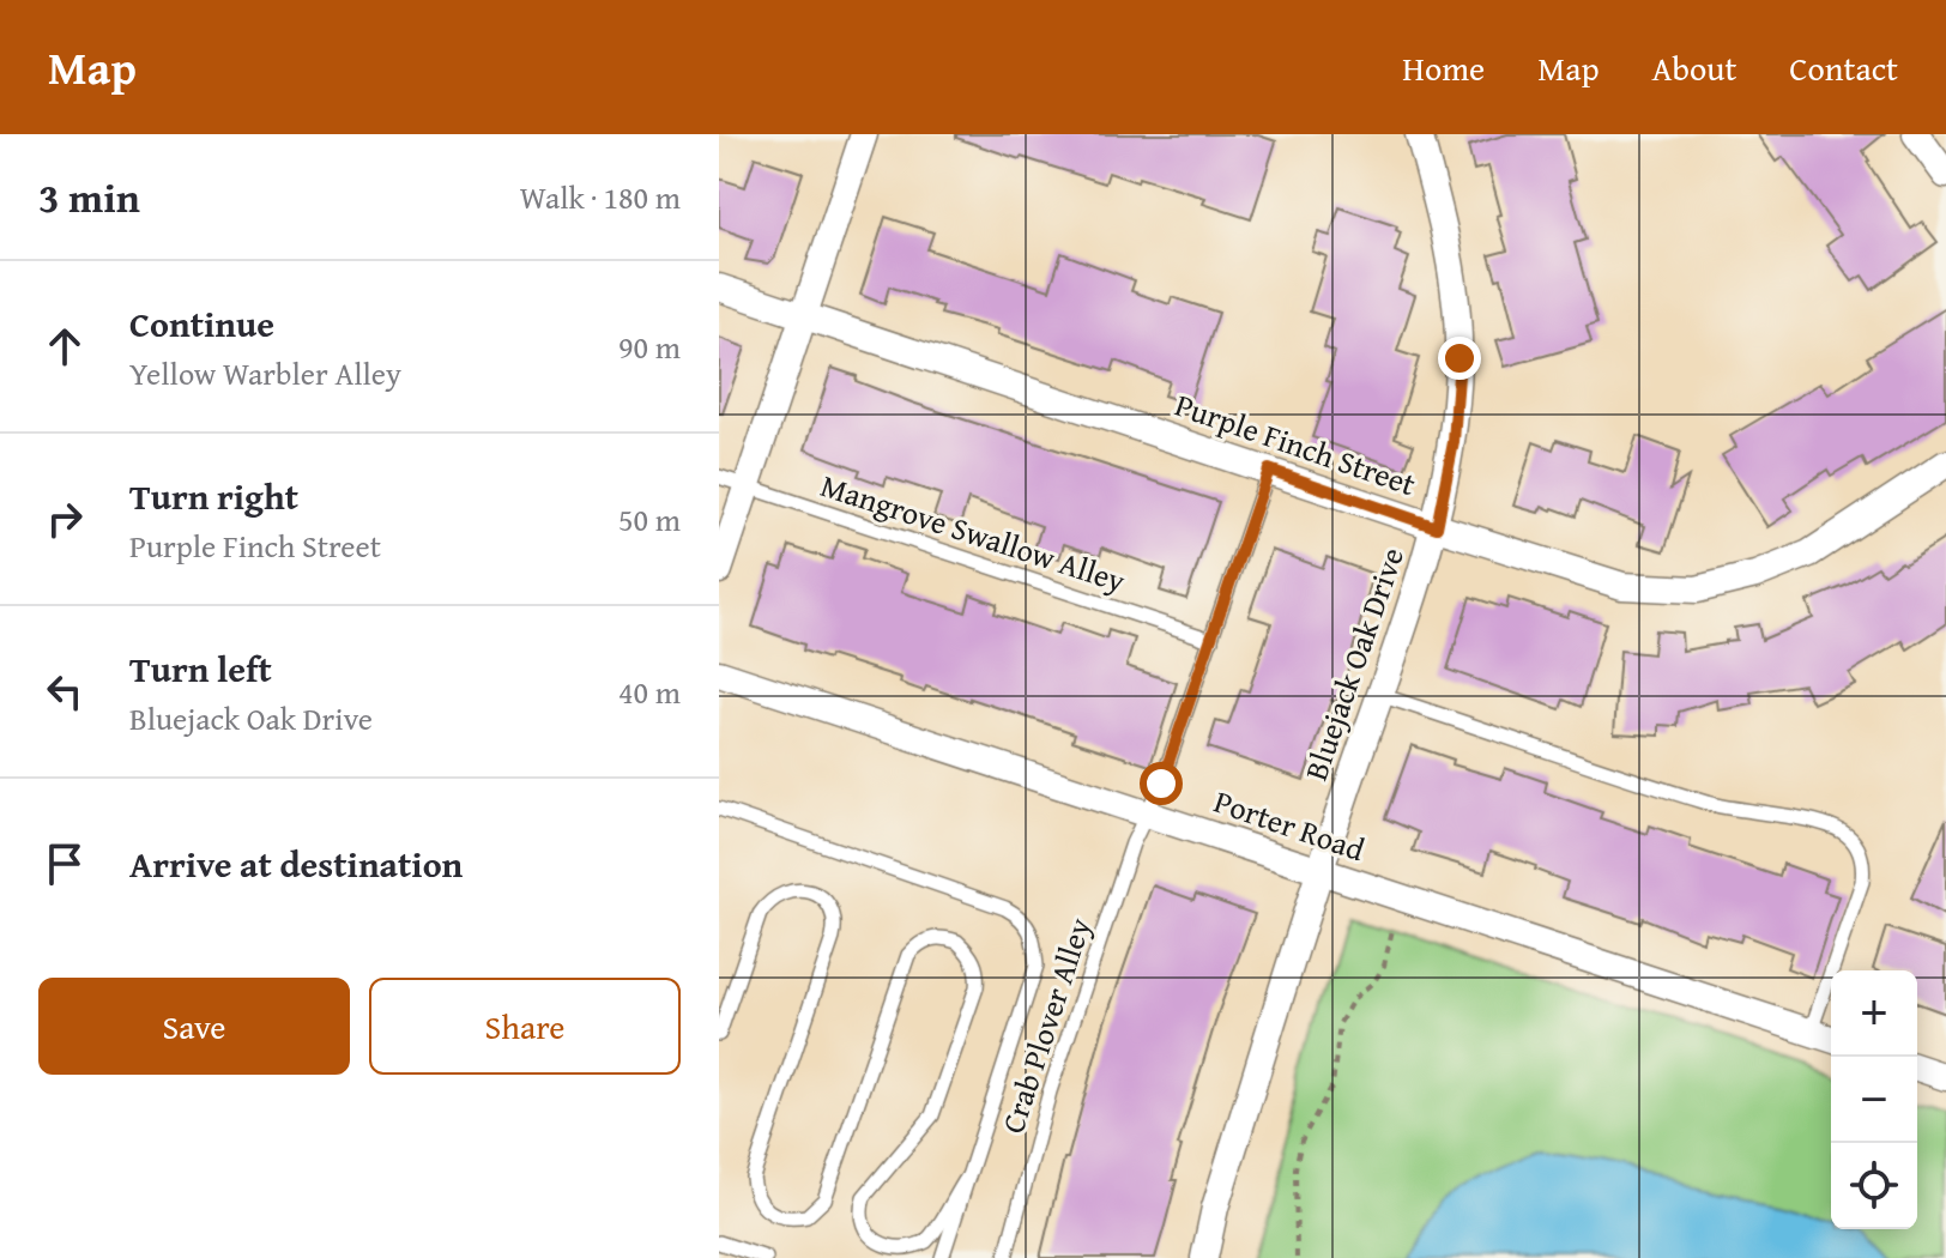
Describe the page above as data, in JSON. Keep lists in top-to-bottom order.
{
  "streets": {
    "street": ["Purple Finch Street", "Bluejack Oak Drive", "Porter Road"],
    "lane": ["Mangrove Swallow Alley", "Crab Plover Alley"]
  },
  "crossings": [
    ["Purple Finch Street", "Bluejack Oak Drive"],
    ["Purple Finch Street", "Crab Plover Alley"],
    ["Mangrove Swallow Alley", "Crab Plover Alley"],
    ["Bluejack Oak Drive", "Porter Road"],
    ["Porter Road", "Crab Plover Alley"]
  ],
  "page": {
    "header": "Map",
    "nav": [
      "Home",
      "Map",
      "About",
      "Contact"
    ],
    "heading": ["3 min", "Walk · 180 m"],
    "list": [
      ["Continue", "Yellow Warbler Alley", "90 m"],
      ["Turn right", "Purple Finch Street", "50 m"],
      ["Turn left", "Bluejack Oak Drive", "40 m"],
      "Arrive at destination"
    ],
    "buttons": ["Save", "Share"],
    "map_buttons": ["+", "−"]
  }
}
